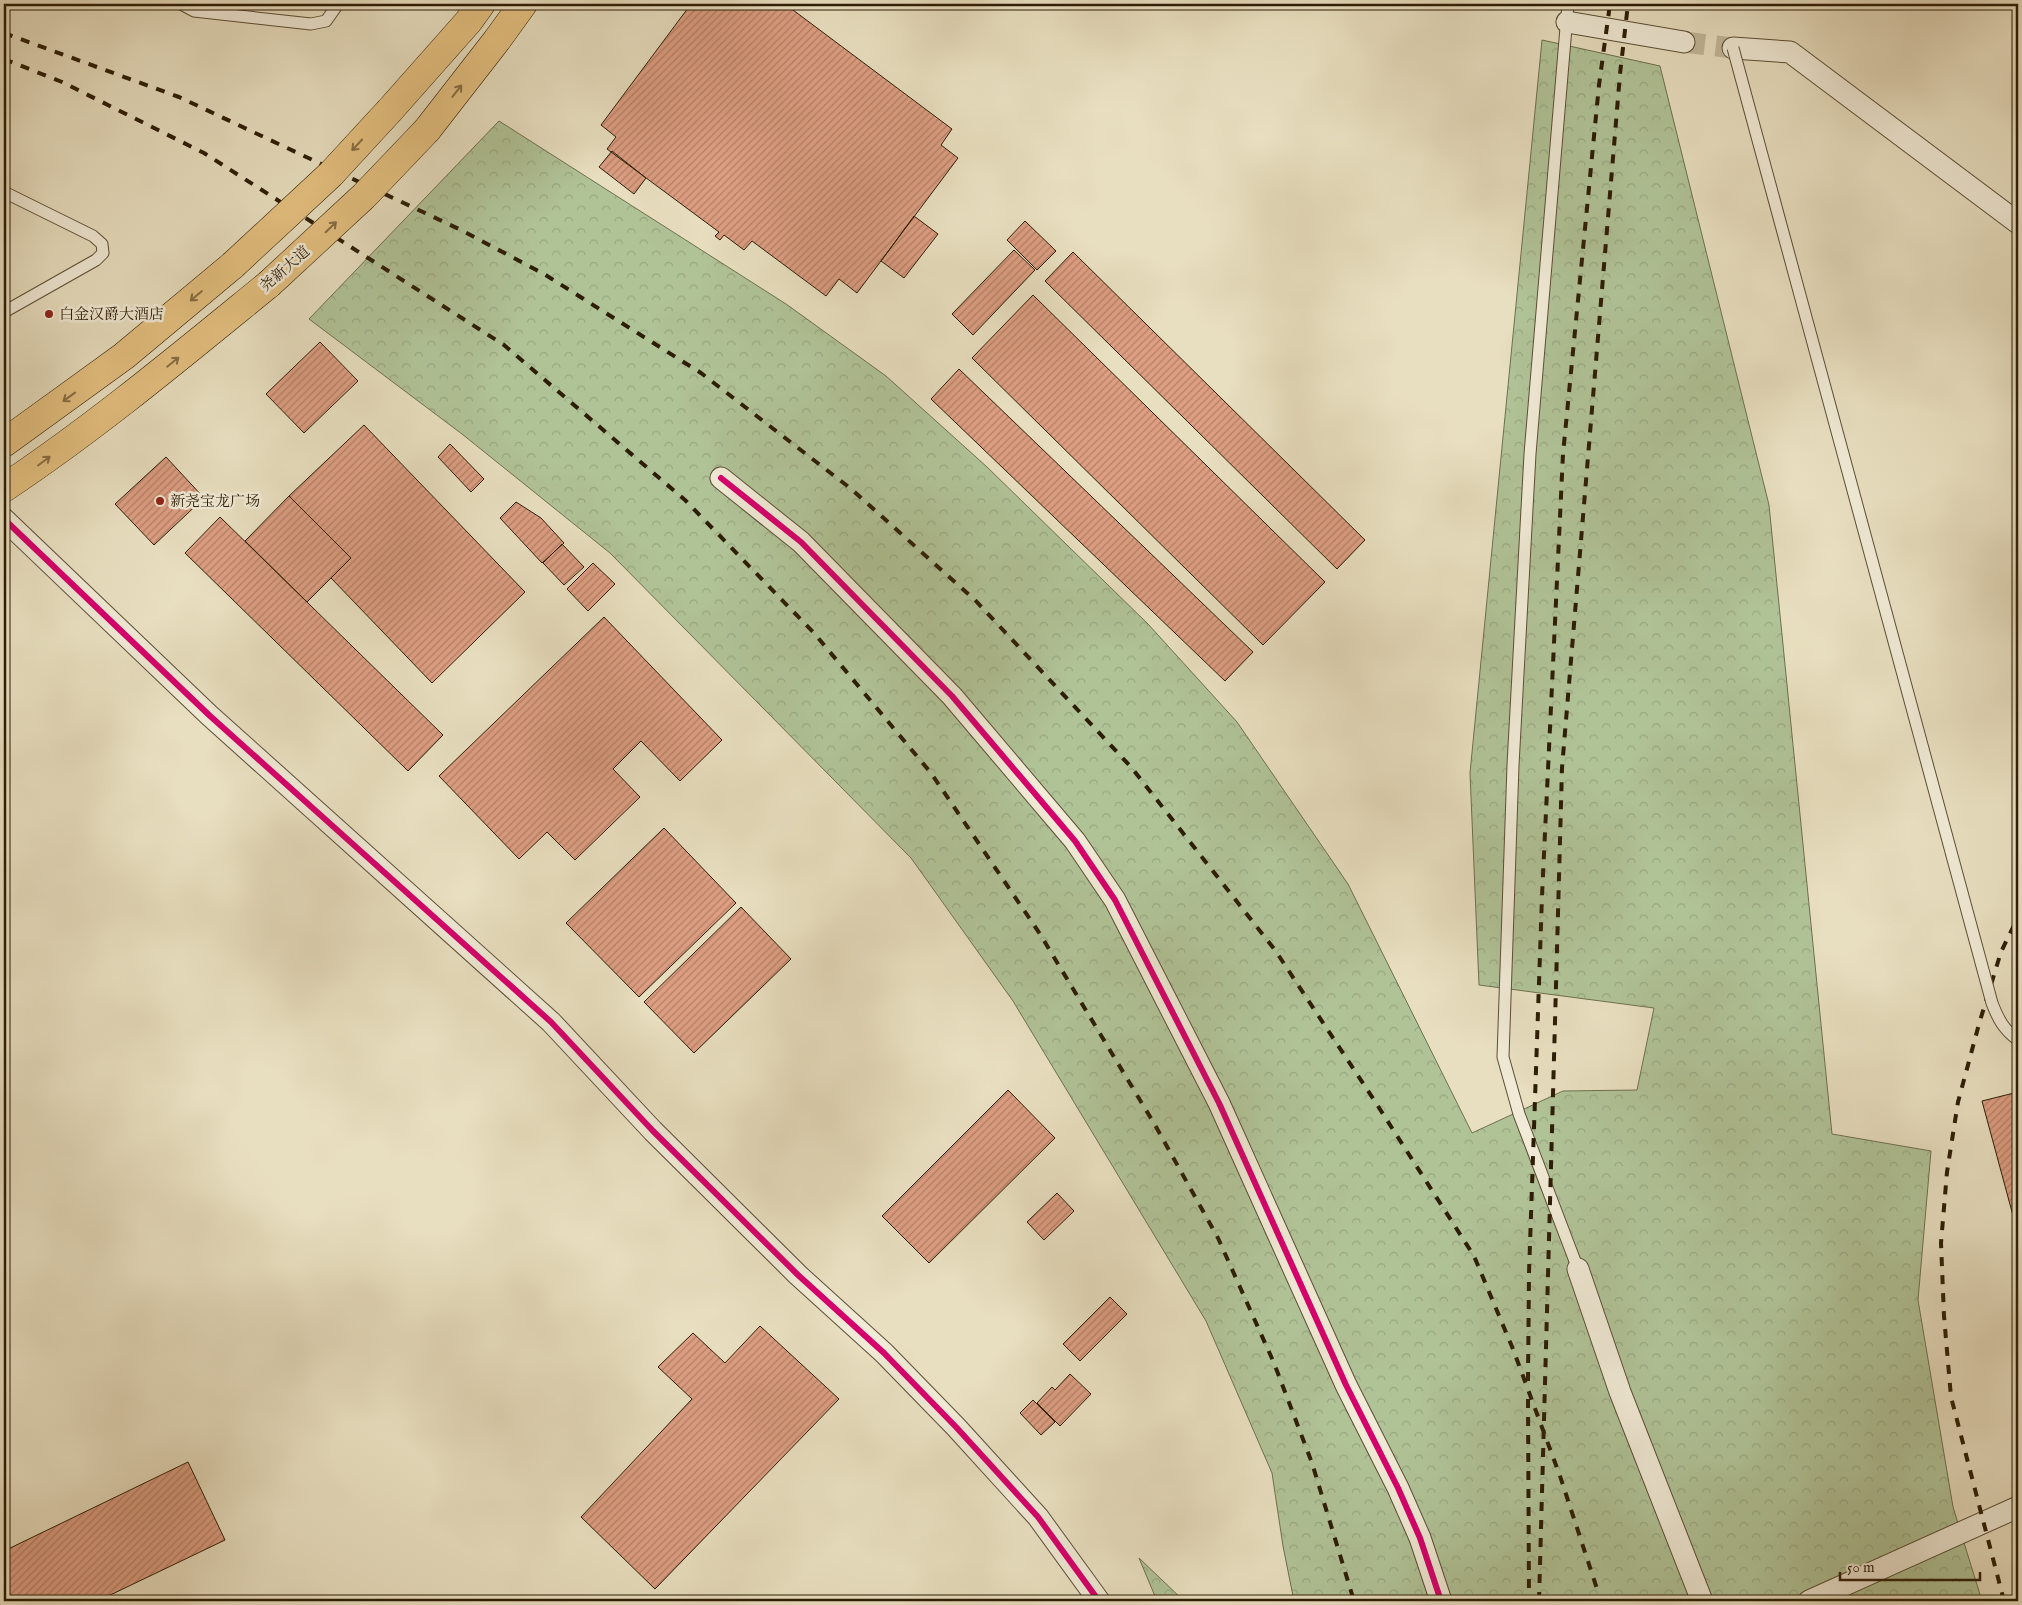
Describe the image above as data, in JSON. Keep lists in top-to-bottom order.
{
  "streets": {
    "main road": ["尧新大道"]
  },
  "places": ["白金汉爵大酒店", "新尧宝龙广场"],
  "scale_bar": "50 m"
}
